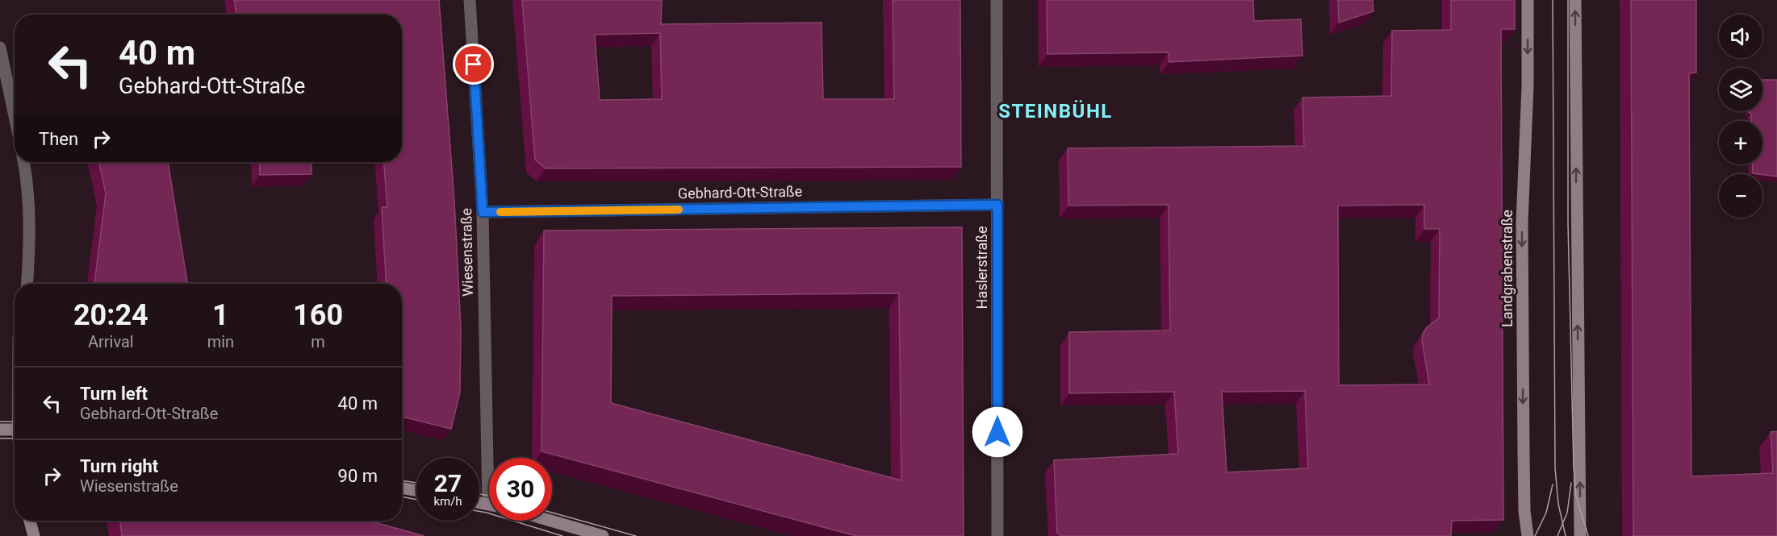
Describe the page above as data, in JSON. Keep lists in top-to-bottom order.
{
  "streets": {
    "main road": ["Landgrabenstraße"],
    "street": ["Gebhard-Ott-Straße", "Wiesenstraße", "Haslerstraße"]
  },
  "crossings": [
    ["Gebhard-Ott-Straße", "Wiesenstraße"],
    ["Gebhard-Ott-Straße", "Haslerstraße"]
  ],
  "districts": ["STEINBÜHL"],
  "page": {
    "map_buttons": ["+", "−"],
    "turn": ["40 m", "Gebhard-Ott-Straße"],
    "then": "Then",
    "eta": [
      "20:24",
      "Arrival",
      "1",
      "min",
      "160",
      "m"
    ],
    "list": [
      {
        "name": "Turn left",
        "note": "Gebhard-Ott-Straße",
        "value": "40 m"
      },
      {
        "name": "Turn right",
        "note": "Wiesenstraße",
        "value": "90 m"
      }
    ],
    "speed": "27 km/h",
    "limit": "30"
  }
}
